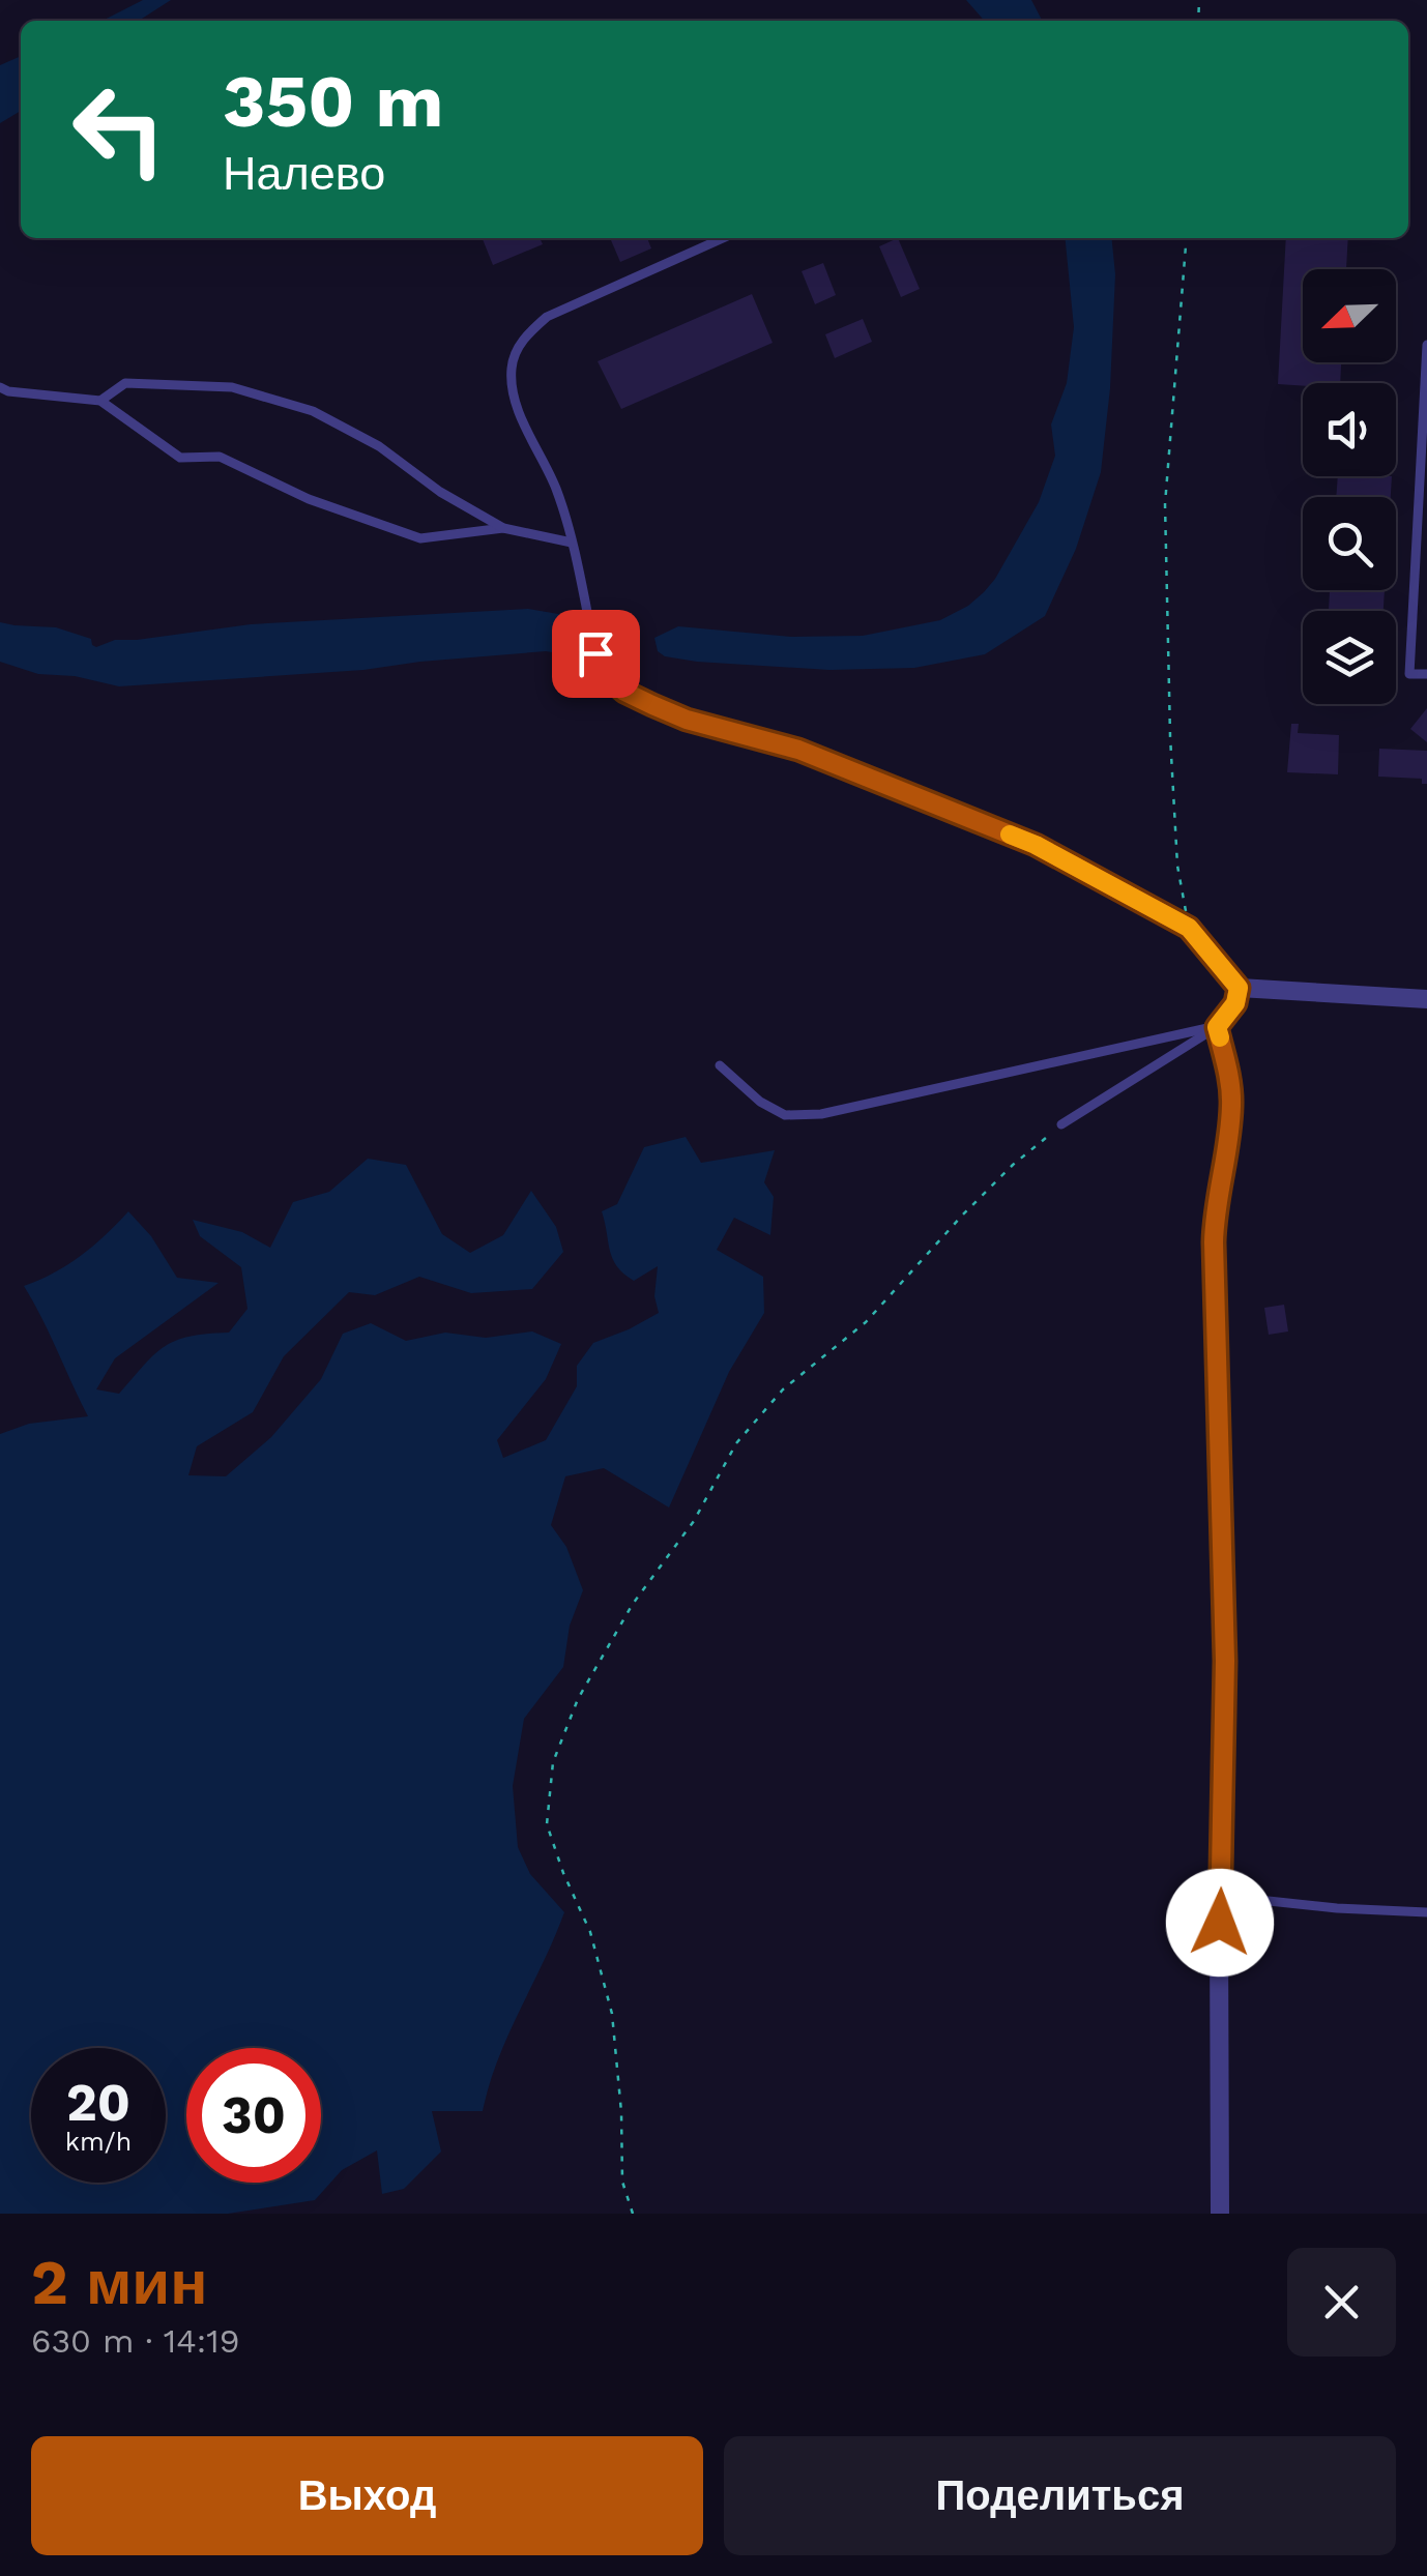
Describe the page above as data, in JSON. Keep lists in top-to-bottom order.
{
  "north": "bottom left",
  "page": {
    "turn": ["350 m", "Налево"],
    "speed": "20 km/h",
    "limit": "30",
    "heading": ["2 мин", "630 m · 14:19"],
    "buttons": ["Выход", "Поделиться"]
  }
}
